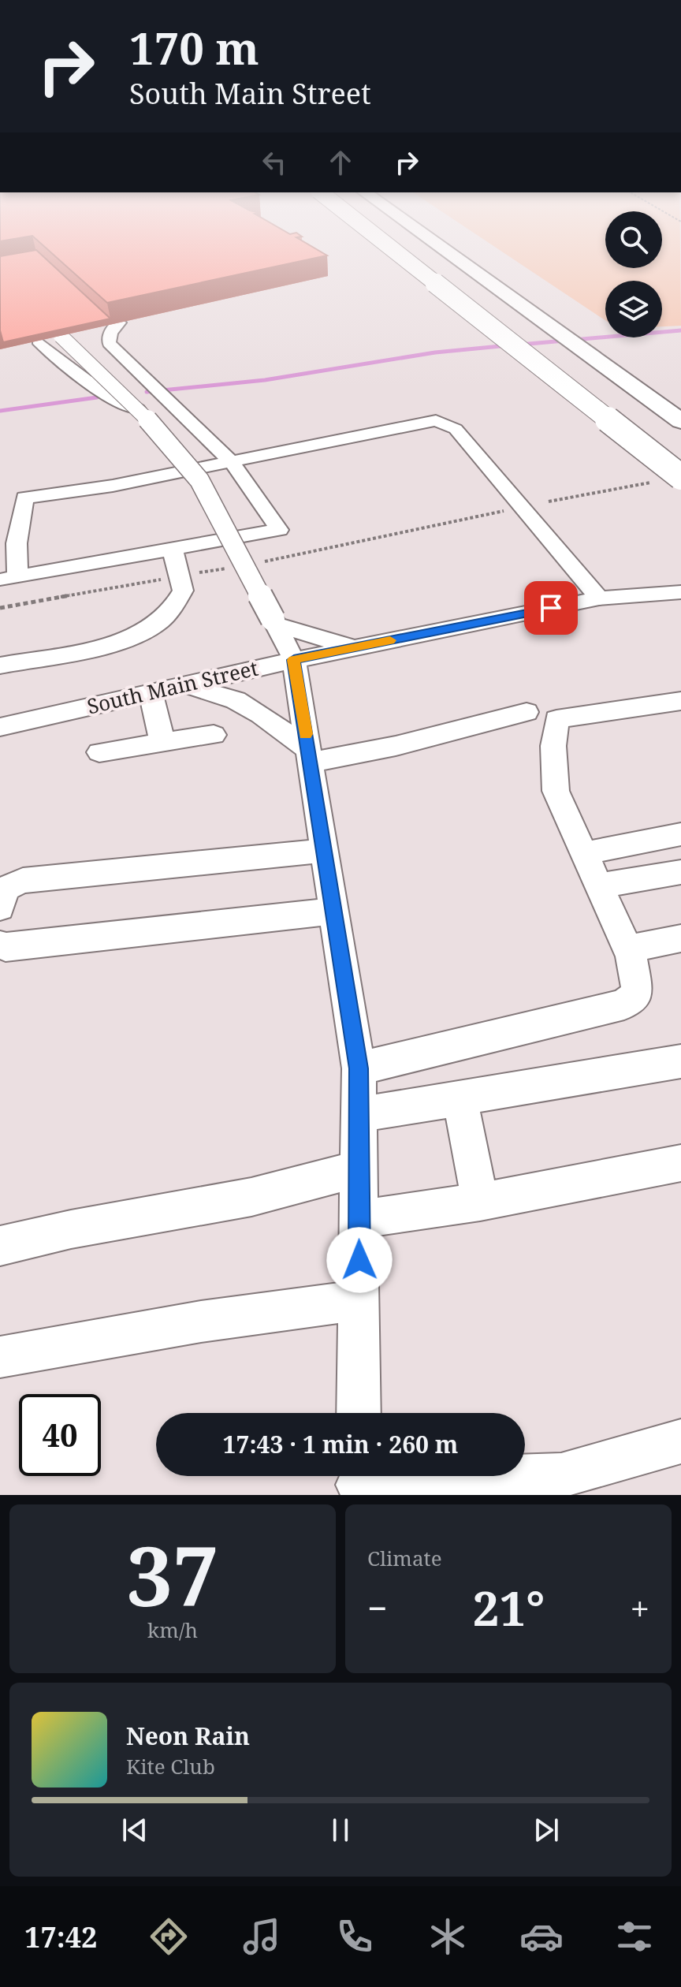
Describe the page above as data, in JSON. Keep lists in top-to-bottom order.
{
  "streets": {
    "street": ["South Main Street"]
  },
  "page": {
    "turn": ["170 m", "South Main Street"],
    "limit": "40",
    "trip": "17:43 · 1 min · 260 m",
    "tile": [
      ["37", "km/h"],
      "Climate"
    ],
    "heat": ["−", "21°", "+"],
    "song": ["Neon Rain", "Kite Club"],
    "tabs": "17:42"
  }
}
